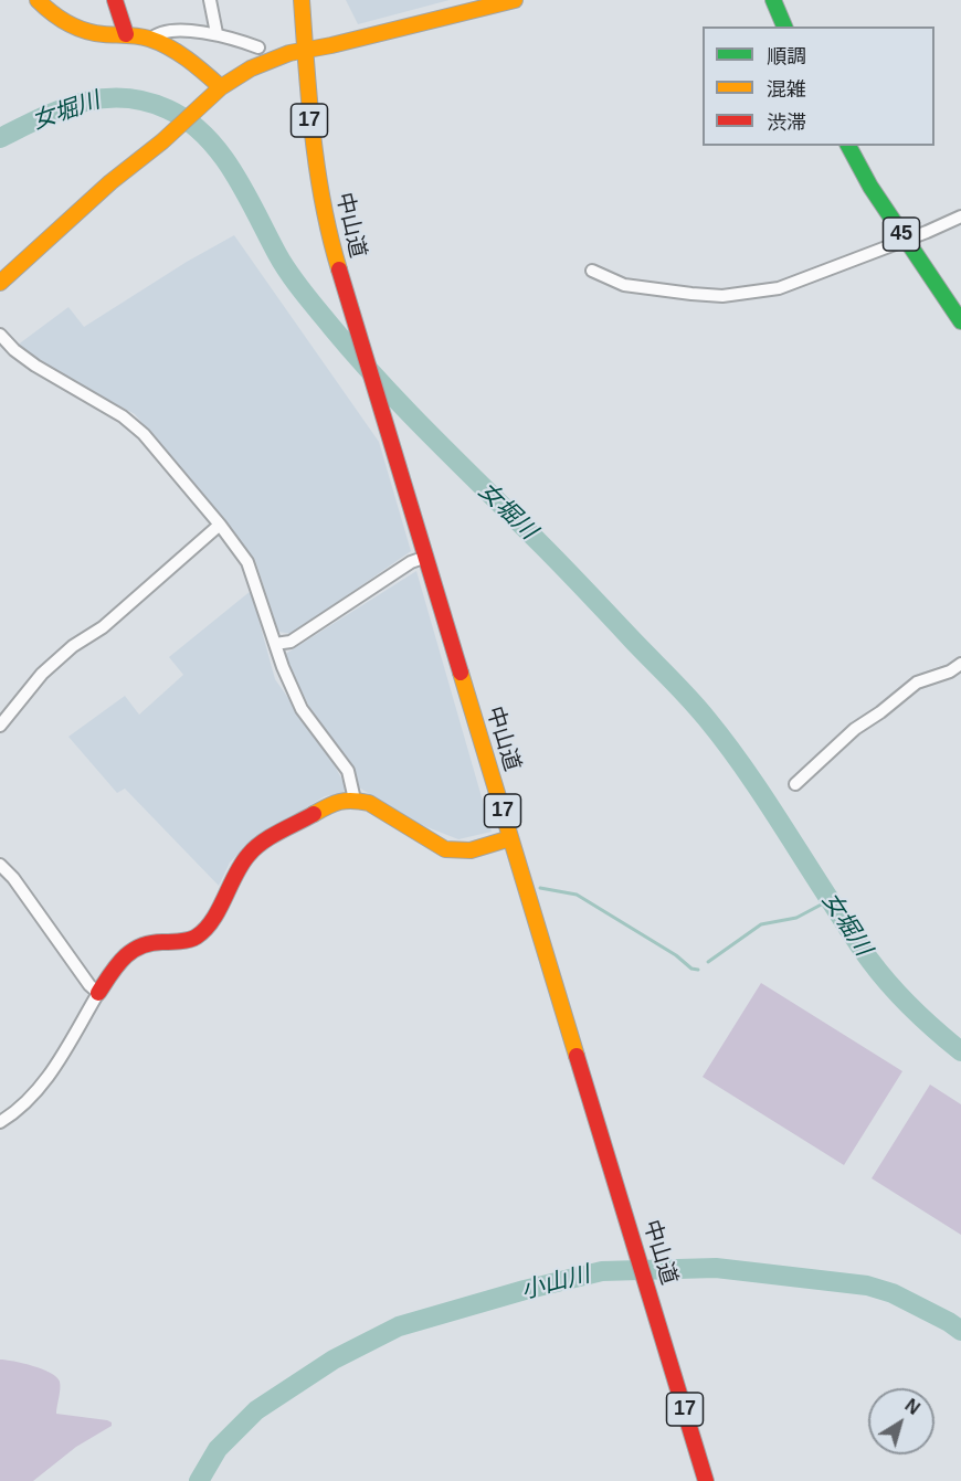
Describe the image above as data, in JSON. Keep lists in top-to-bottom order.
{
  "streets": {
    "main road": ["17", "中山道", "45"]
  },
  "water": ["女堀川", "小山川"],
  "legend": ["順調", "混雑", "渋滞"],
  "north": "top right"
}
